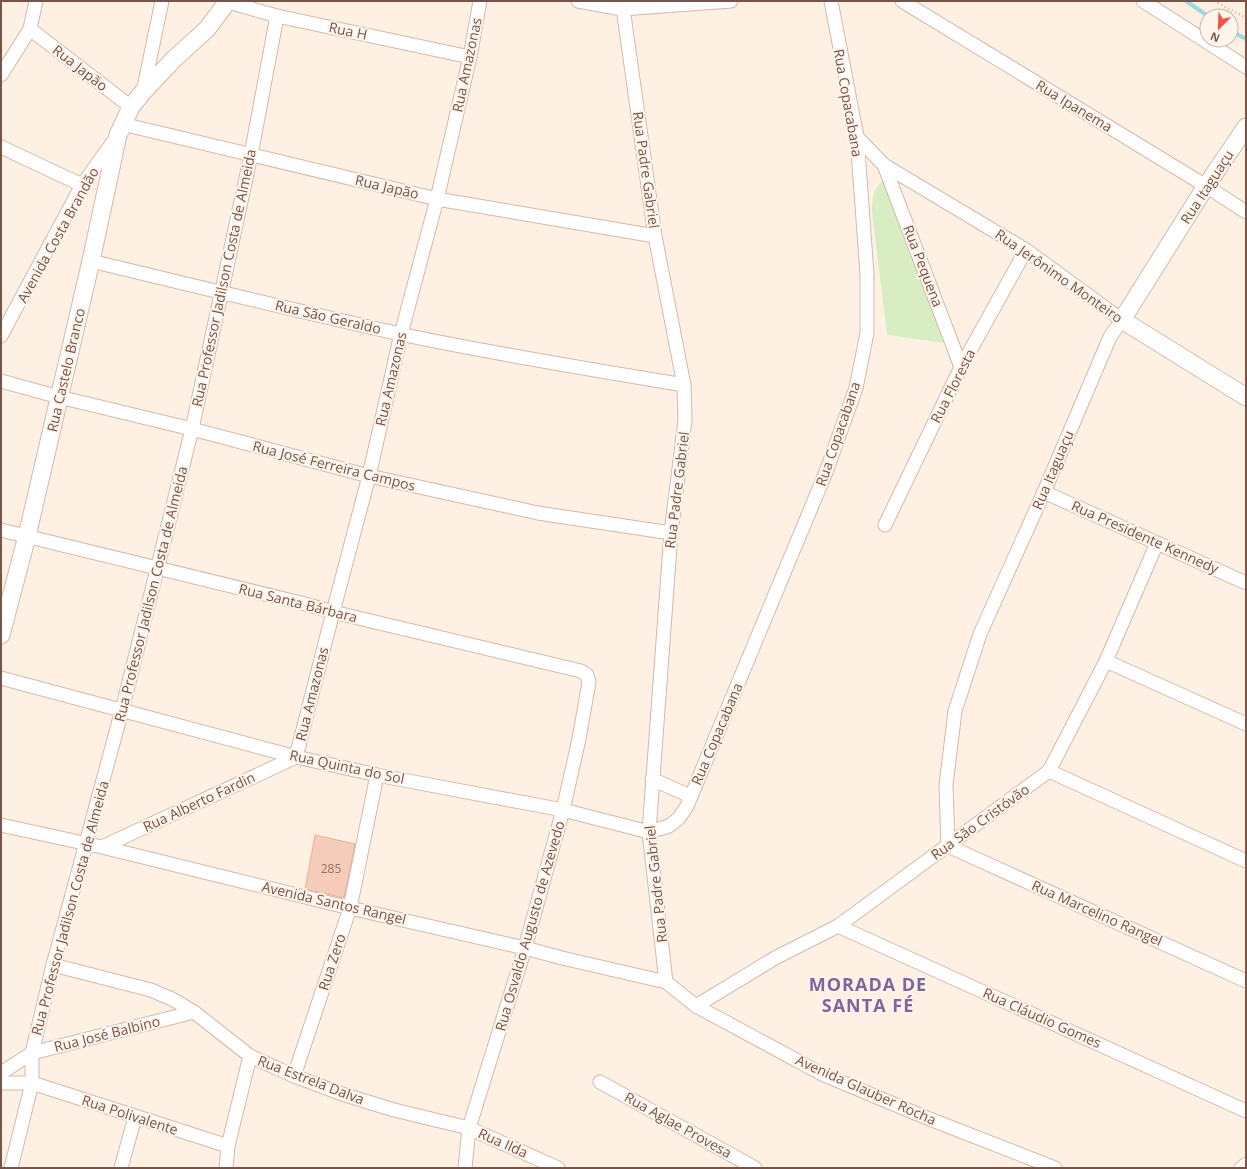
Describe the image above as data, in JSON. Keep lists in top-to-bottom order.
{
  "streets": {
    "street": [
      "Rua H",
      "Rua Amazonas",
      "Rua Japão",
      "Rua Copacabana",
      "Rua Ipanema",
      "Rua Padre Gabriel",
      "Rua Itaguaçu",
      "Avenida Costa Brandão",
      "Rua Pequena",
      "Rua Jerônimo Monteiro",
      "Rua Professor Jadilson Costa de Almeida",
      "Rua São Geraldo",
      "Rua Castelo Branco",
      "Rua Floresta",
      "Rua José Ferreira Campos",
      "Rua Presidente Kennedy",
      "Rua Santa Bárbara",
      "Rua Quinta do Sol",
      "Rua Alberto Fardin",
      "Rua São Cristóvão",
      "Avenida Santos Rangel",
      "Rua Marcelino Rangel",
      "Rua Osvaldo Augusto de Azevedo",
      "Rua Zero",
      "Rua Cláudio Gomes",
      "Rua José Balbino",
      "Rua Estrela Dalva",
      "Avenida Glauber Rocha",
      "Rua Polivalente",
      "Rua Aglae Provesa",
      "Rua Ilda"
    ]
  },
  "crossings": [
    ["Rua H", "Rua Amazonas"],
    ["Rua H", "Rua Professor Jadilson Costa de Almeida"],
    ["Rua Amazonas", "Rua Japão"],
    ["Rua Amazonas", "Rua São Geraldo"],
    ["Rua Amazonas", "Rua José Ferreira Campos"],
    ["Rua Amazonas", "Rua Santa Bárbara"],
    ["Rua Amazonas", "Rua Quinta do Sol"],
    ["Rua Amazonas", "Rua Alberto Fardin"],
    ["Rua Japão", "Rua Padre Gabriel"],
    ["Rua Japão", "Avenida Costa Brandão"],
    ["Rua Japão", "Rua Professor Jadilson Costa de Almeida"],
    ["Rua Japão", "Rua Castelo Branco"],
    ["Rua Copacabana", "Rua Padre Gabriel"],
    ["Rua Copacabana", "Rua Jerônimo Monteiro"],
    ["Rua Copacabana", "Rua Quinta do Sol"],
    ["Rua Ipanema", "Rua Itaguaçu"],
    ["Rua Padre Gabriel", "Rua São Geraldo"],
    ["Rua Padre Gabriel", "Rua José Ferreira Campos"],
    ["Rua Padre Gabriel", "Rua Quinta do Sol"],
    ["Rua Padre Gabriel", "Avenida Santos Rangel"],
    ["Rua Padre Gabriel", "Avenida Glauber Rocha"],
    ["Rua Itaguaçu", "Rua Jerônimo Monteiro"],
    ["Rua Itaguaçu", "Rua Presidente Kennedy"],
    ["Rua Itaguaçu", "Rua São Cristóvão"],
    ["Rua Itaguaçu", "Rua Marcelino Rangel"],
    ["Avenida Costa Brandão", "Rua Castelo Branco"],
    ["Rua Pequena", "Rua Jerônimo Monteiro"],
    ["Rua Pequena", "Rua Floresta"],
    ["Rua Jerônimo Monteiro", "Rua Floresta"],
    ["Rua Professor Jadilson Costa de Almeida", "Rua São Geraldo"],
    ["Rua Professor Jadilson Costa de Almeida", "Rua José Ferreira Campos"],
    ["Rua Professor Jadilson Costa de Almeida", "Rua Santa Bárbara"],
    ["Rua Professor Jadilson Costa de Almeida", "Rua Quinta do Sol"],
    ["Rua Professor Jadilson Costa de Almeida", "Avenida Santos Rangel"],
    ["Rua Professor Jadilson Costa de Almeida", "Rua José Balbino"],
    ["Rua Professor Jadilson Costa de Almeida", "Rua Estrela Dalva"],
    ["Rua Professor Jadilson Costa de Almeida", "Rua Polivalente"],
    ["Rua São Geraldo", "Rua Castelo Branco"],
    ["Rua Castelo Branco", "Rua José Ferreira Campos"],
    ["Rua Castelo Branco", "Rua Santa Bárbara"],
    ["Rua Presidente Kennedy", "Rua São Cristóvão"],
    ["Rua Santa Bárbara", "Rua Osvaldo Augusto de Azevedo"],
    ["Rua Quinta do Sol", "Rua Alberto Fardin"],
    ["Rua Quinta do Sol", "Rua Osvaldo Augusto de Azevedo"],
    ["Rua Quinta do Sol", "Rua Zero"],
    ["Rua Alberto Fardin", "Avenida Santos Rangel"],
    ["Rua São Cristóvão", "Rua Marcelino Rangel"],
    ["Rua São Cristóvão", "Rua Cláudio Gomes"],
    ["Rua São Cristóvão", "Avenida Glauber Rocha"],
    ["Avenida Santos Rangel", "Rua Osvaldo Augusto de Azevedo"],
    ["Avenida Santos Rangel", "Rua Zero"],
    ["Avenida Santos Rangel", "Avenida Glauber Rocha"],
    ["Rua Osvaldo Augusto de Azevedo", "Rua Estrela Dalva"],
    ["Rua Osvaldo Augusto de Azevedo", "Rua Ilda"],
    ["Rua Zero", "Rua Estrela Dalva"],
    ["Rua José Balbino", "Rua Estrela Dalva"],
    ["Rua Estrela Dalva", "Rua Ilda"]
  ],
  "districts": ["MORADA DE SANTA FÉ"],
  "house_numbers": ["285"],
  "north": "bottom left"
}
